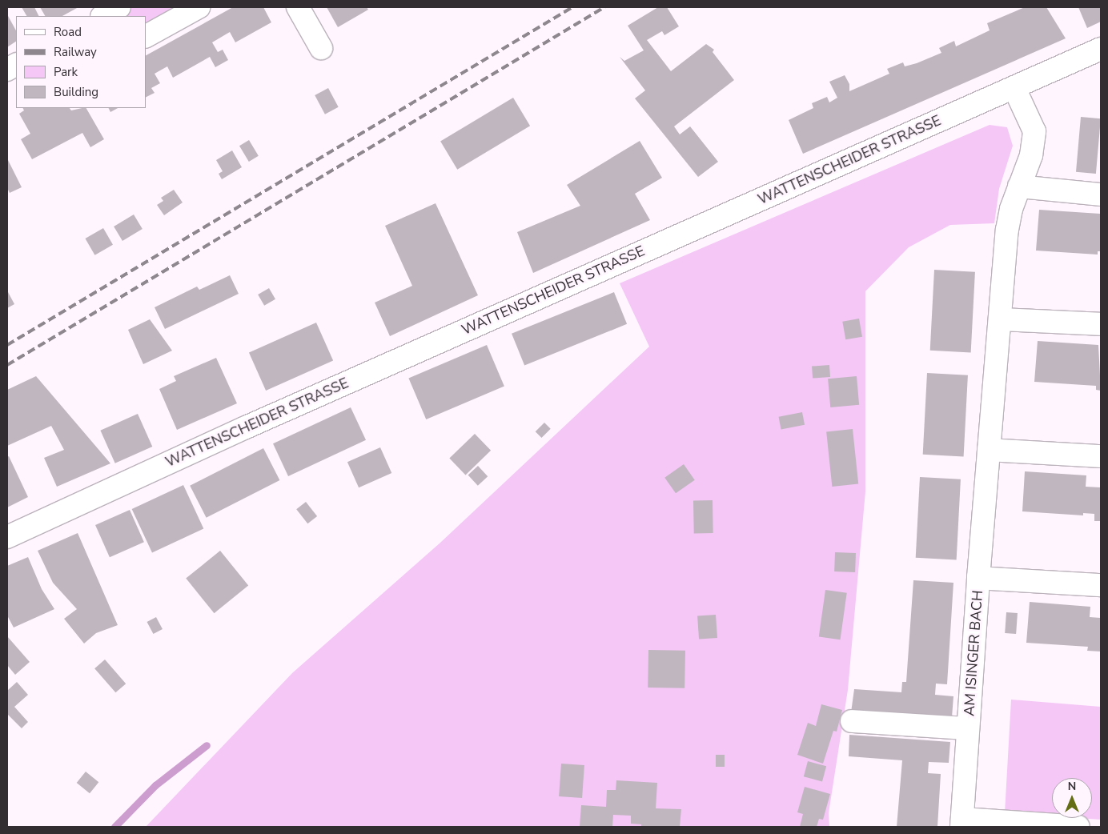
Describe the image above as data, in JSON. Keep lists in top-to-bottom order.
{
  "streets": {
    "street": ["WATTENSCHEIDER STRASSE", "AM ISINGER BACH"]
  },
  "crossings": [
    ["WATTENSCHEIDER STRASSE", "AM ISINGER BACH"]
  ],
  "legend": [
    "Road",
    "Railway",
    "Park",
    "Building"
  ],
  "north": "top"
}
